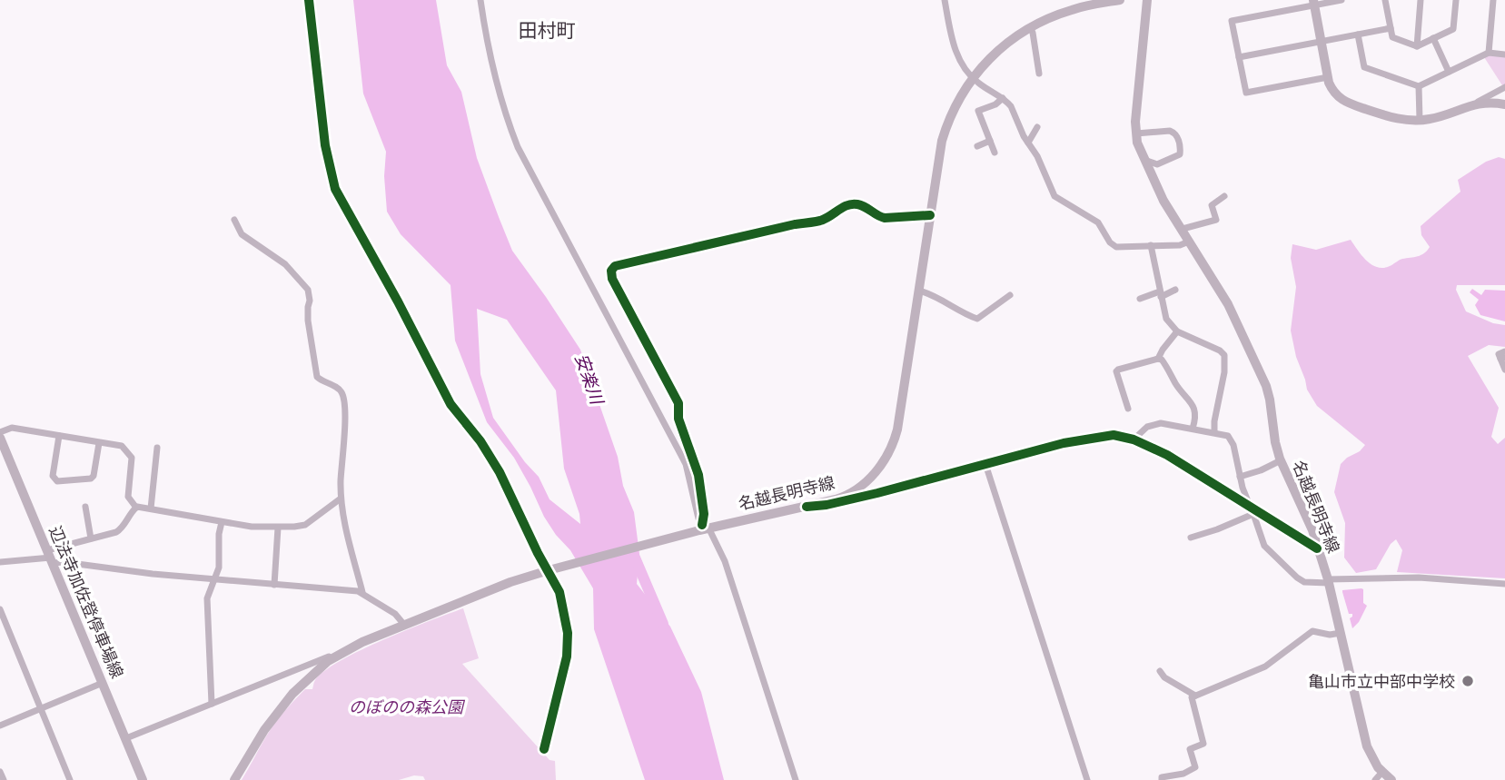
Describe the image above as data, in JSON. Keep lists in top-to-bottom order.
{
  "streets": {
    "main road": ["名越長明寺線", "辺法寺加佐登停車場線"]
  },
  "districts": ["田村町"],
  "water": ["安楽川"],
  "parks": ["のぼのの森公園"],
  "places": ["亀山市立中部中学校"]
}
